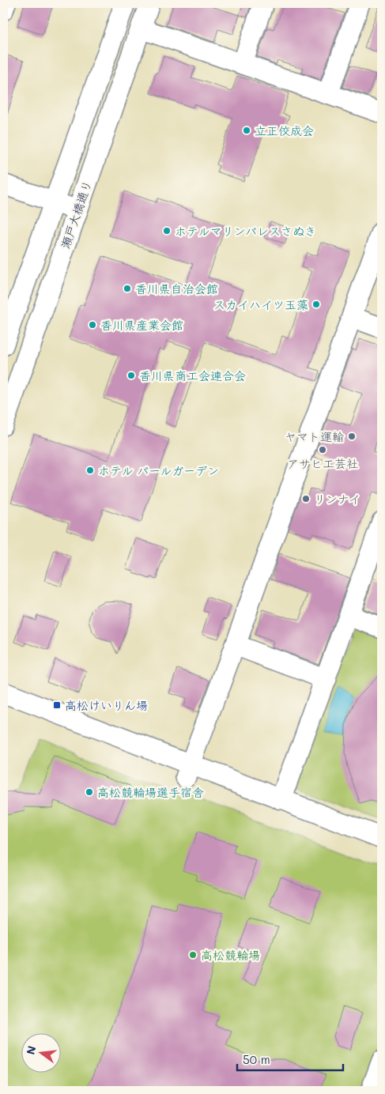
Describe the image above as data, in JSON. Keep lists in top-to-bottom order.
{
  "streets": {
    "street": ["瀬戸大橋通り"]
  },
  "places": {
    "other": [
      "立正佼成会",
      "ホテルマリンパレスさぬき",
      "香川県自治会館",
      "スカイハイツ玉藻",
      "香川県産業会館",
      "香川県商工会連合会",
      "ヤマト運輸",
      "アサヒ工芸社",
      "ホテル パールガーデン",
      "リンナイ",
      "高松競輪場選手宿舎",
      "高松競輪場"
    ],
    "transit": ["高松けいりん場"]
  },
  "scale_bar": "50 m",
  "north": "left"
}
